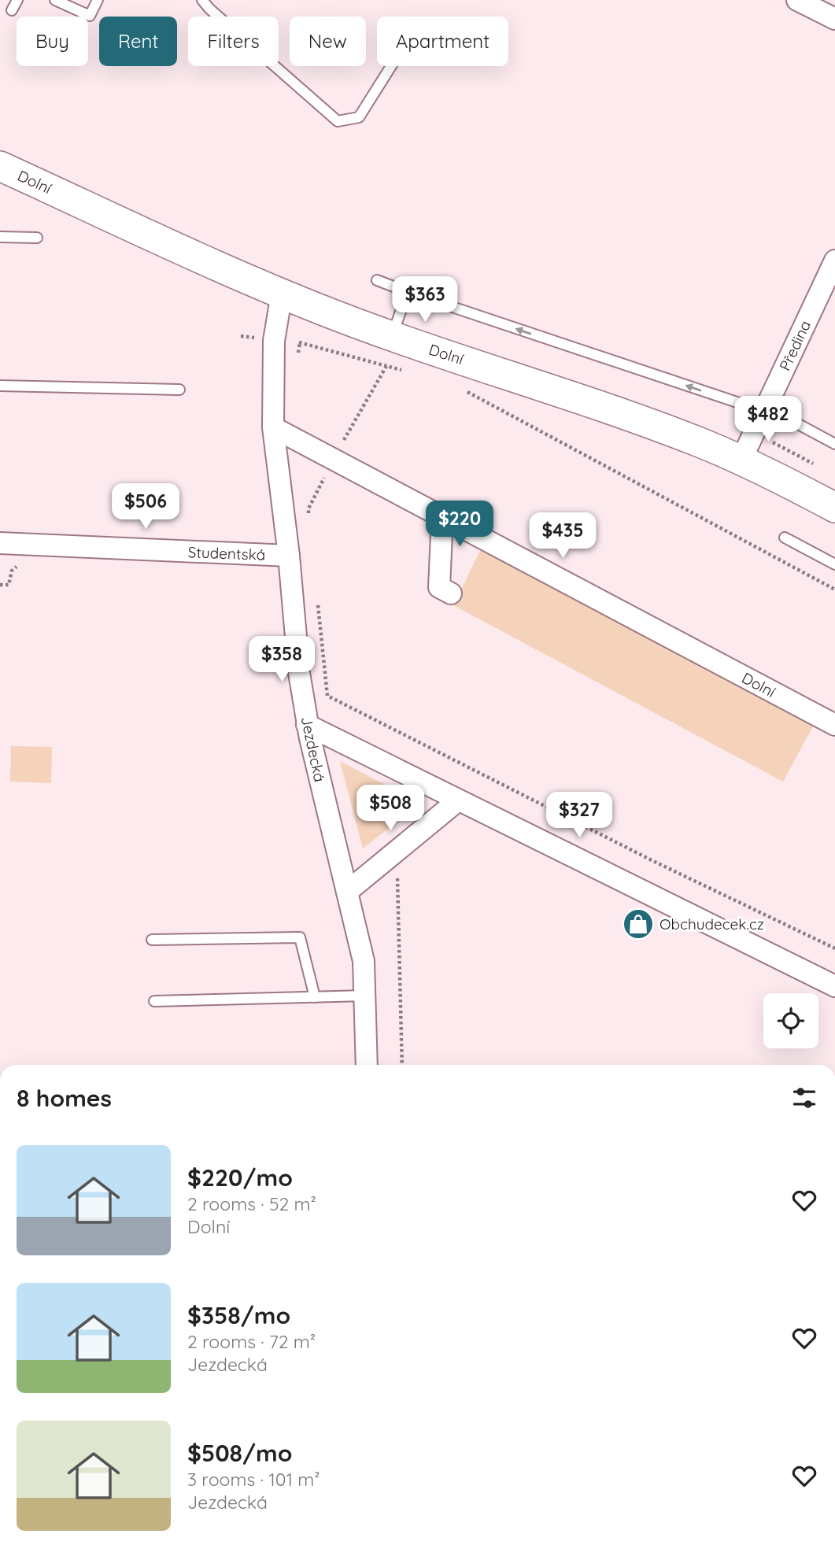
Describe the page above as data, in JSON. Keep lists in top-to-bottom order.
{
  "streets": {
    "main road": ["Dolní"],
    "street": ["Předina", "Studentská", "Jezdecká"]
  },
  "crossings": [
    ["Dolní", "Předina"],
    ["Dolní", "Jezdecká"],
    ["Studentská", "Jezdecká"]
  ],
  "places": {
    "shop": ["Obchudecek.cz"]
  },
  "page": {
    "chip": [
      "Buy",
      "Rent",
      "Filters",
      "New",
      "Apartment"
    ],
    "price": [
      "$363",
      "$482",
      "$506",
      "$220",
      "$435",
      "$358",
      "$508",
      "$327"
    ],
    "heading": "8 homes",
    "list": [
      {
        "name": "$220/mo",
        "note": "2 rooms · 52 m² · Dolní"
      },
      {
        "name": "$358/mo",
        "note": "2 rooms · 72 m² · Jezdecká"
      },
      {
        "name": "$508/mo",
        "note": "3 rooms · 101 m² · Jezdecká"
      }
    ]
  }
}
